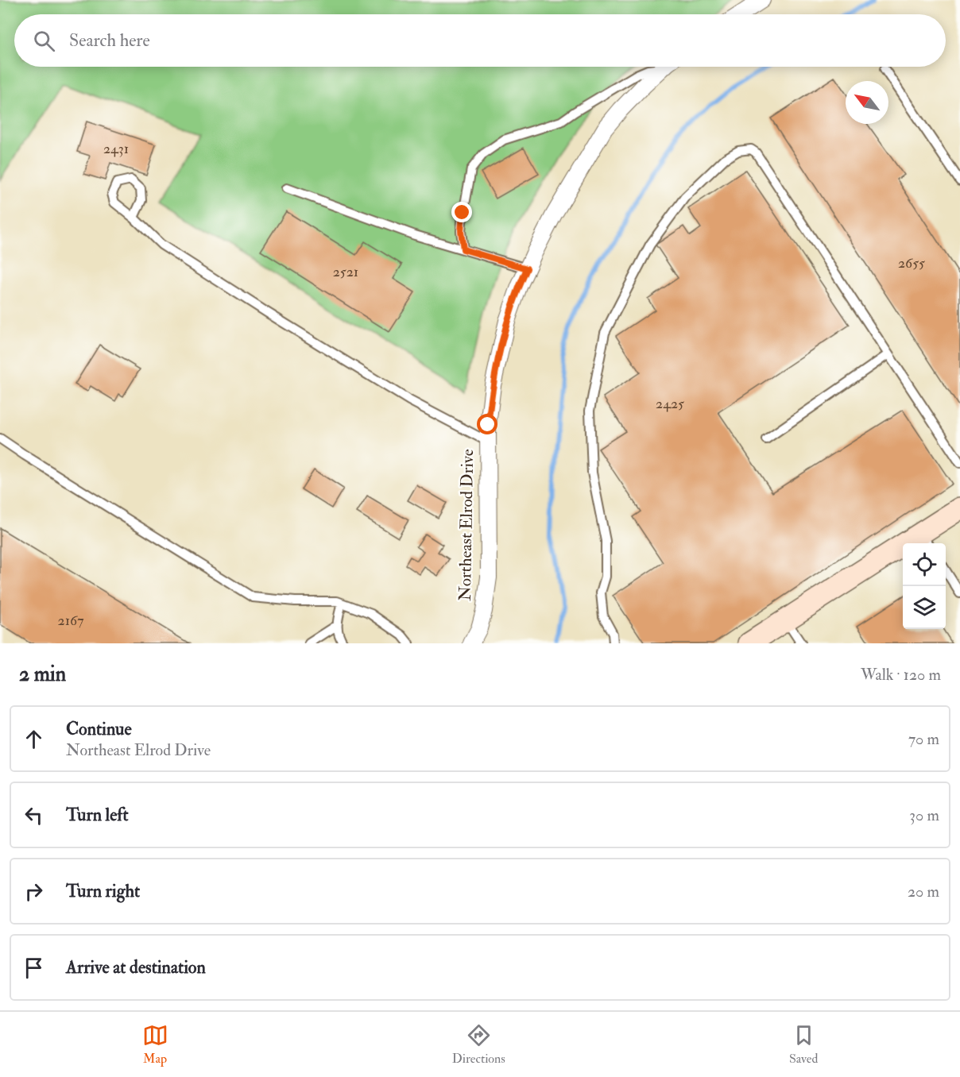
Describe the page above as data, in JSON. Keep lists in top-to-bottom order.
{
  "streets": {
    "street": ["Northeast Elrod Drive"]
  },
  "house_numbers": [
    "2431",
    "2655",
    "2521",
    "2425",
    "2167"
  ],
  "north": "top left",
  "page": {
    "search": "Search here",
    "heading": ["2 min", "Walk · 120 m"],
    "list": [
      ["Continue", "Northeast Elrod Drive", "70 m"],
      ["Turn left", "30 m"],
      ["Turn right", "20 m"],
      "Arrive at destination"
    ],
    "nav": ["Map", "Directions", "Saved"]
  }
}
